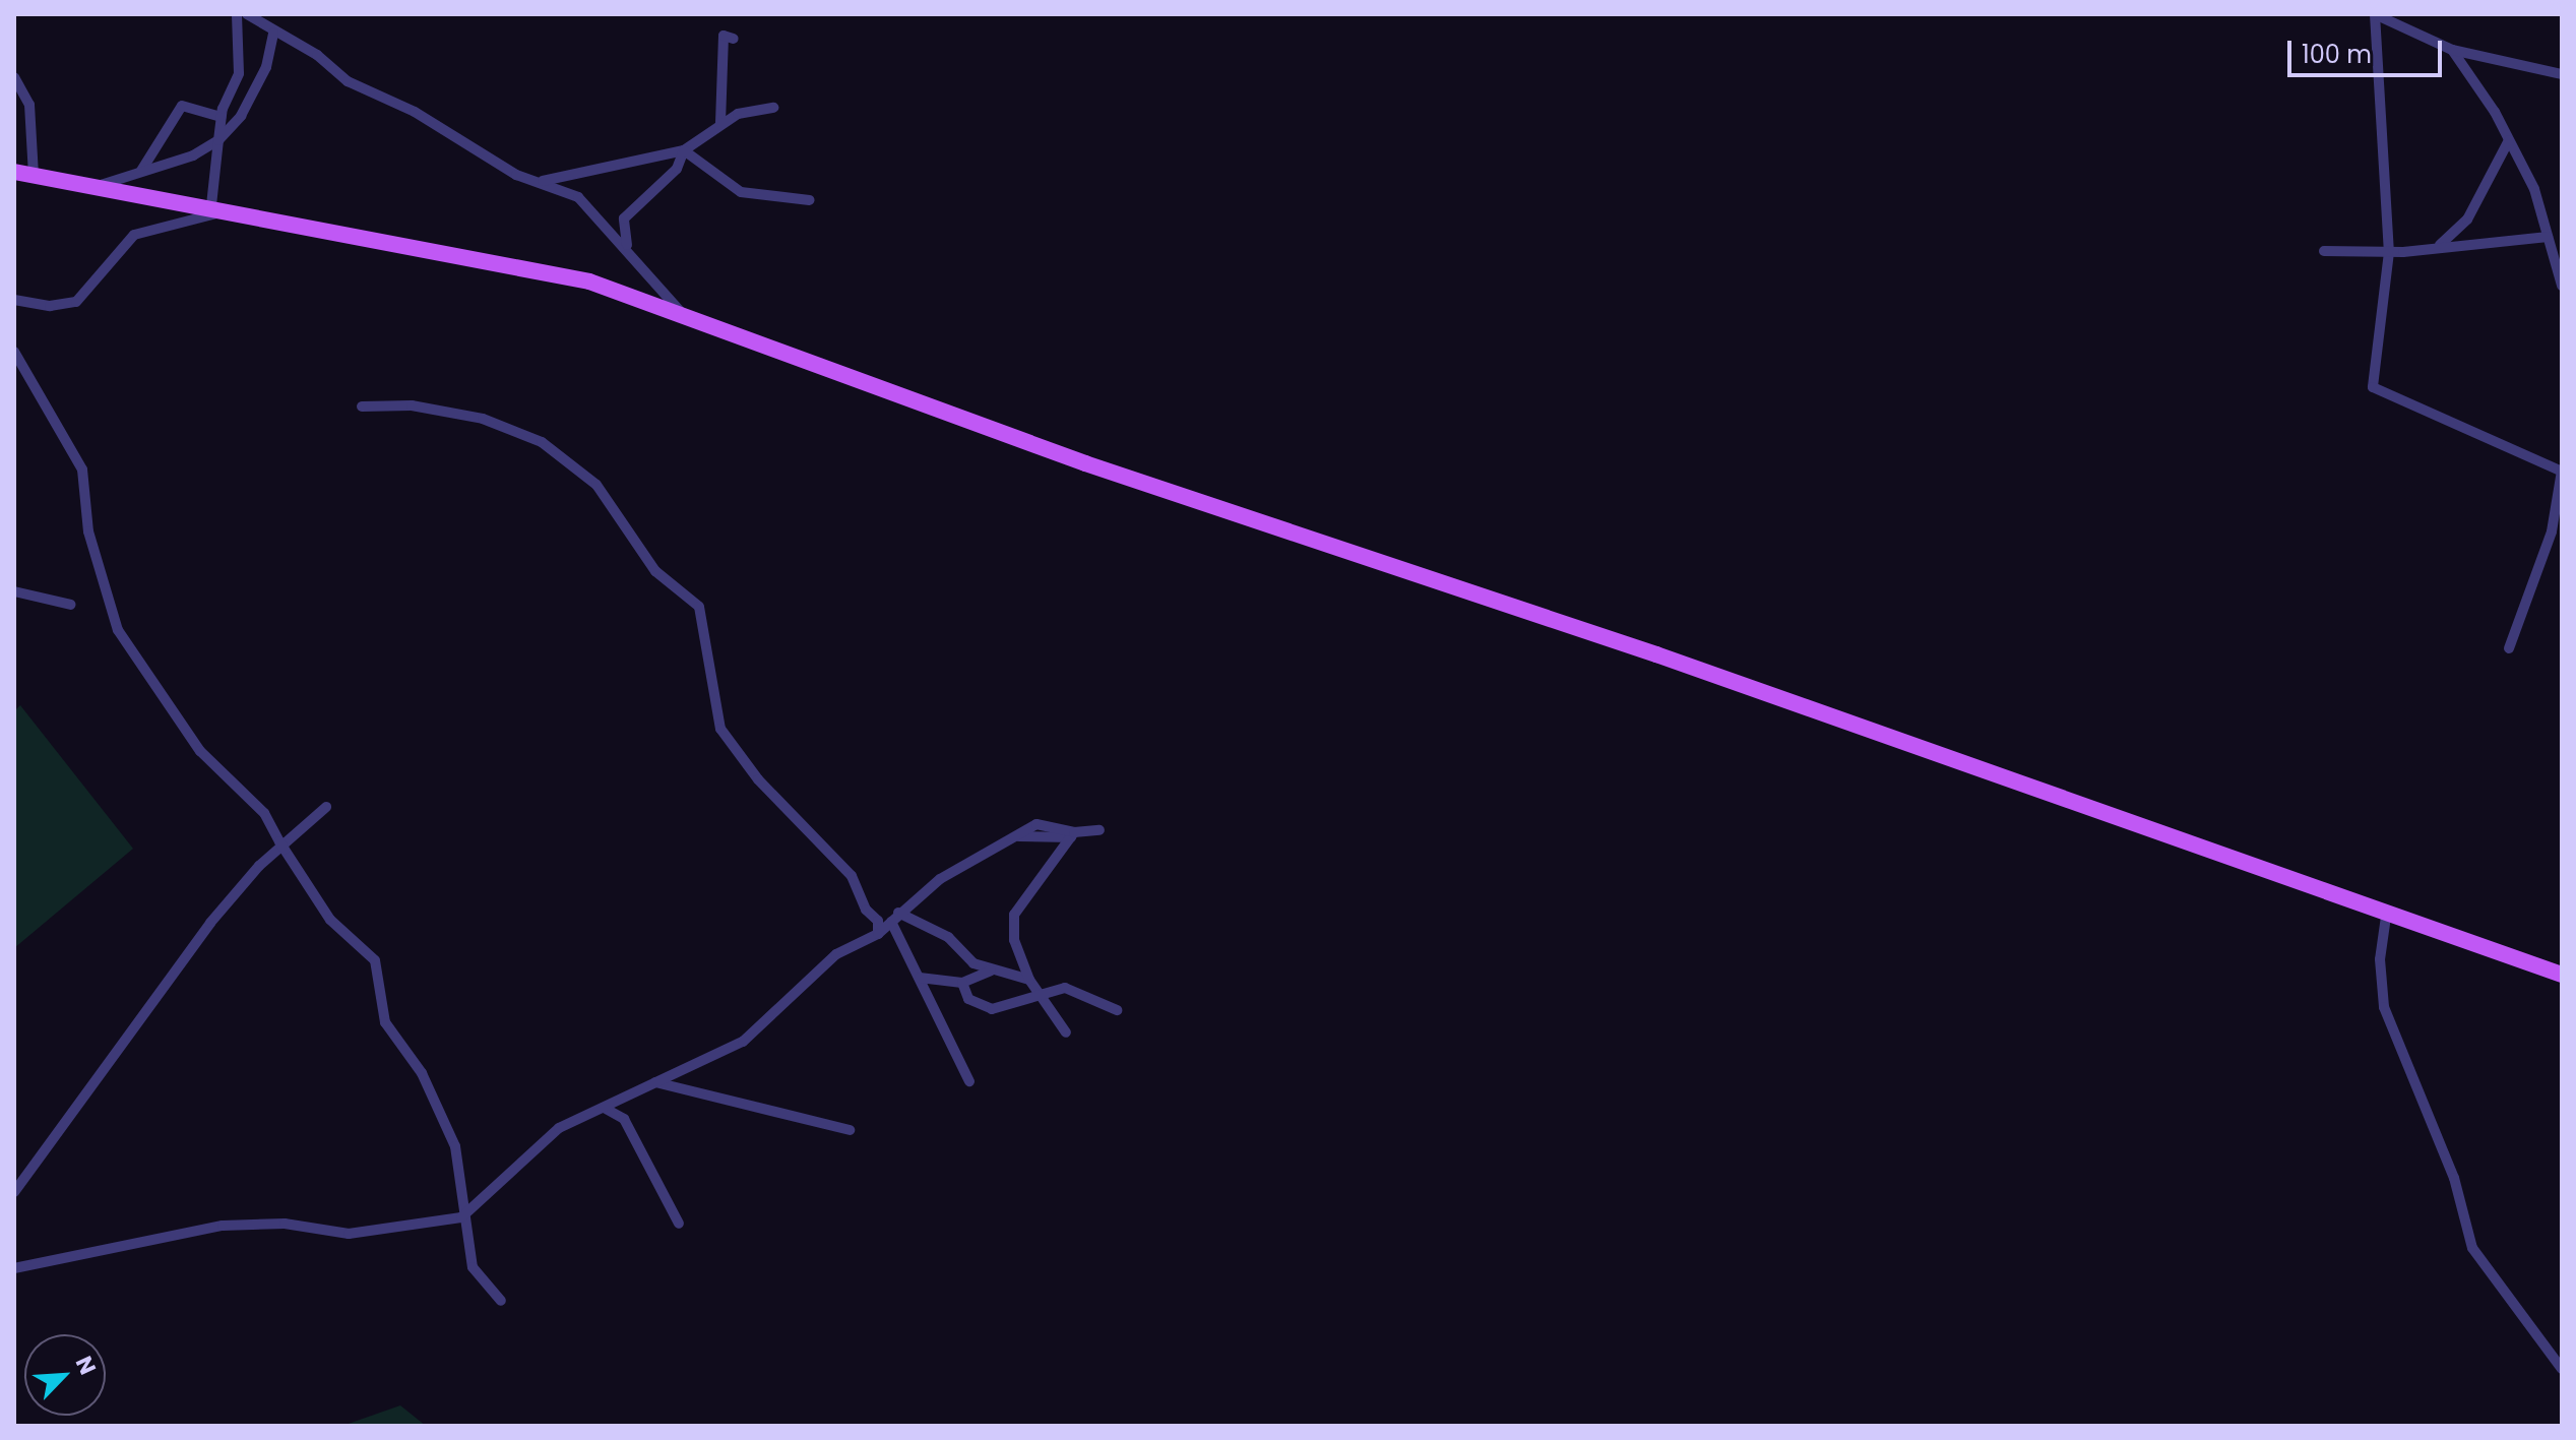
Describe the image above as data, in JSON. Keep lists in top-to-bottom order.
{
  "scale_bar": "100 m",
  "north": "top right"
}
